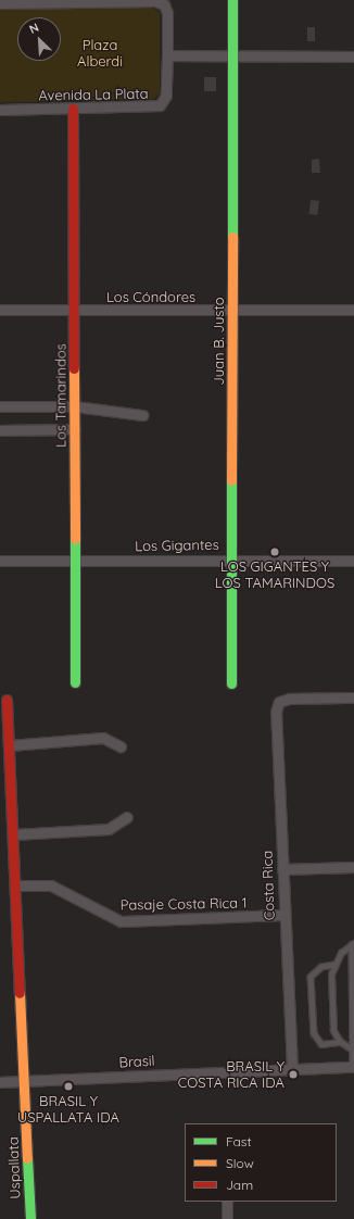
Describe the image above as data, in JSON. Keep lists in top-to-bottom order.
{
  "streets": {
    "street": [
      "Avenida La Plata",
      "Los Cóndores",
      "Juan B. Justo",
      "Los Tamarindos",
      "Los Gigantes",
      "Costa Rica",
      "Pasaje Costa Rica 1",
      "Brasil",
      "Uspallata"
    ]
  },
  "crossings": [
    ["Avenida La Plata", "Los Tamarindos"],
    ["Los Cóndores", "Juan B. Justo"],
    ["Los Cóndores", "Los Tamarindos"],
    ["Juan B. Justo", "Los Gigantes"],
    ["Los Tamarindos", "Los Gigantes"],
    ["Costa Rica", "Pasaje Costa Rica 1"],
    ["Costa Rica", "Brasil"],
    ["Pasaje Costa Rica 1", "Uspallata"],
    ["Brasil", "Uspallata"]
  ],
  "parks": ["Plaza Alberdi"],
  "places": ["LOS GIGANTES Y LOS TAMARINDOS", "BRASIL Y COSTA RICA IDA", "BRASIL Y USPALLATA IDA"],
  "legend": ["Fast", "Slow", "Jam"],
  "north": "top left"
}
